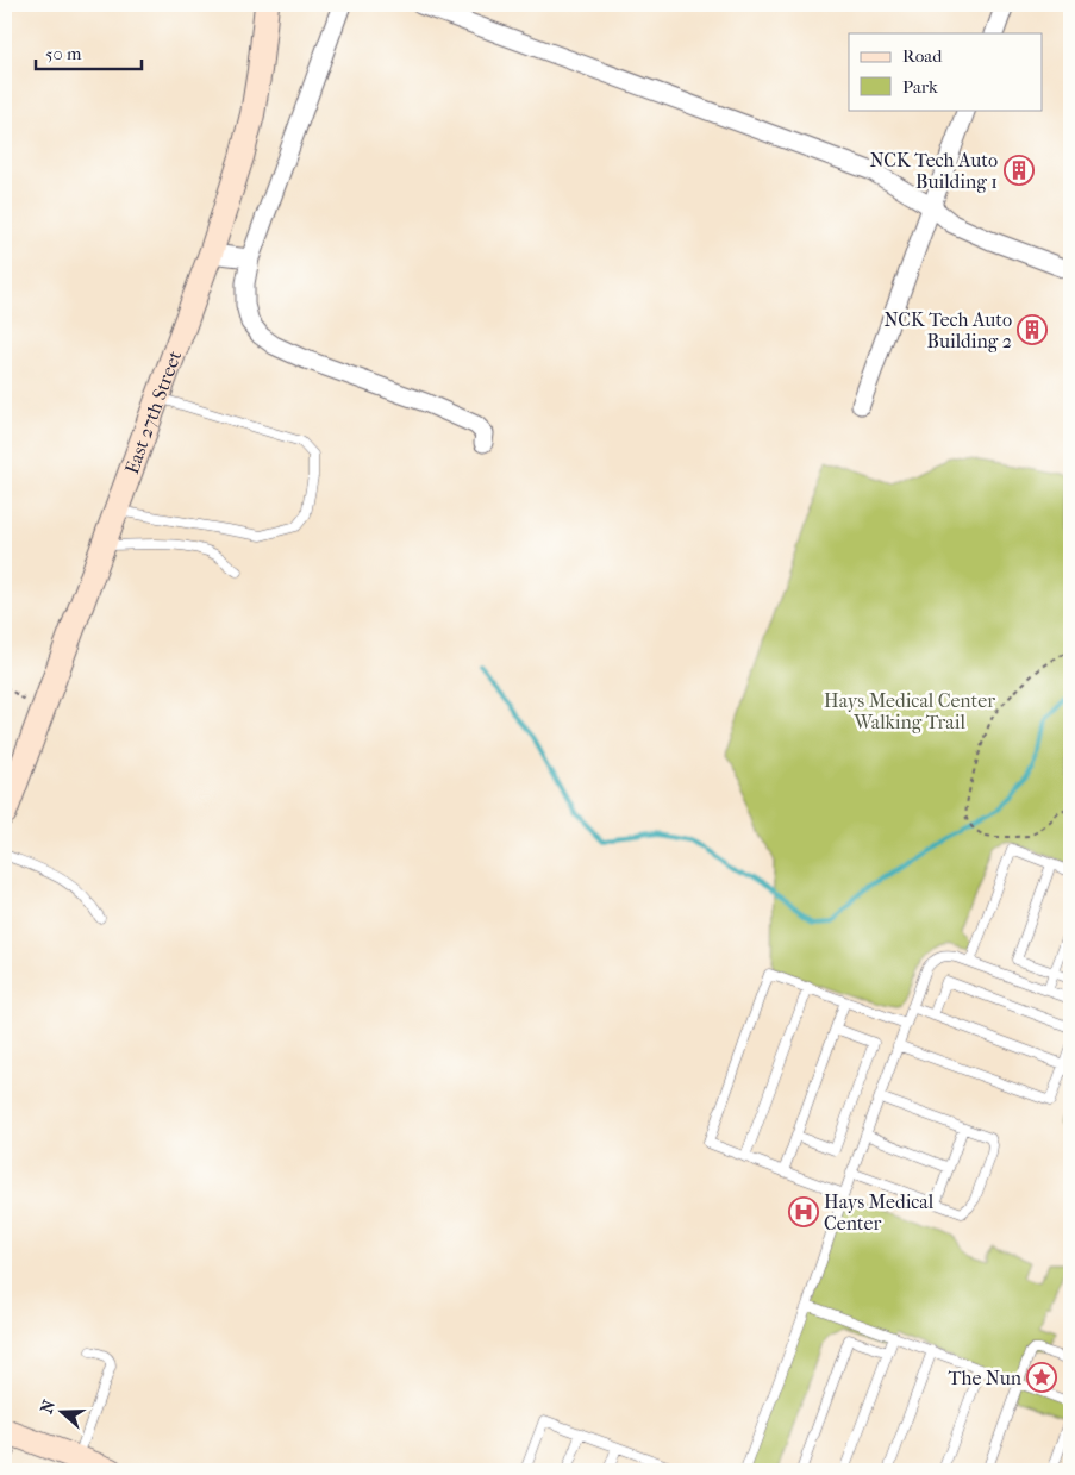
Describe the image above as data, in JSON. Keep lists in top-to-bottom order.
{
  "streets": {
    "main road": ["East 27th Street"]
  },
  "parks": ["Hays Medical Center Walking Trail"],
  "places": {
    "building": ["NCK Tech Auto Building 1", "NCK Tech Auto Building 2"],
    "hospital": ["Hays Medical Center"],
    "place": ["The Nun"]
  },
  "legend": ["Road", "Park"],
  "scale_bar": "50 m",
  "north": "left"
}
